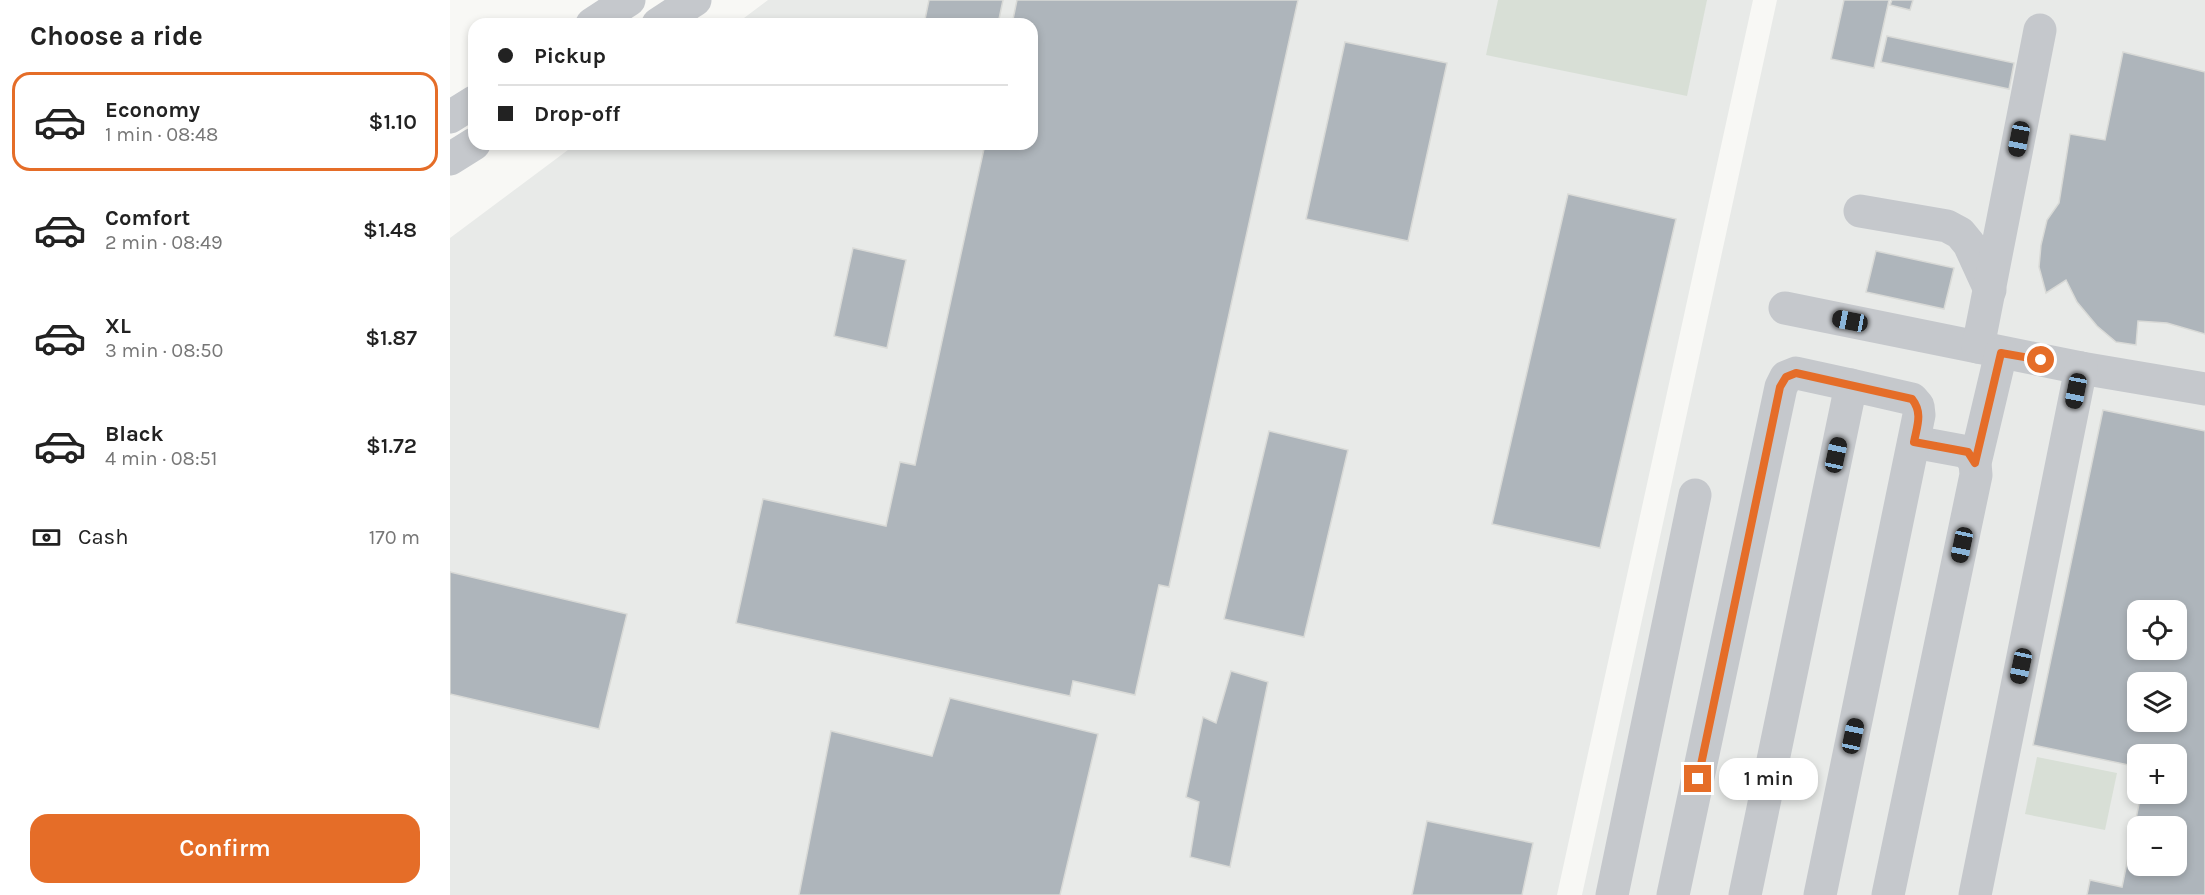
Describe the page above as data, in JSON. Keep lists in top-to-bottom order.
{
  "page": {
    "heading": "Choose a ride",
    "banner": ["Pickup", "Drop-off"],
    "list": [
      {
        "name": "Economy",
        "note": "1 min · 08:48",
        "value": "$1.10"
      },
      {
        "name": "Comfort",
        "note": "2 min · 08:49",
        "value": "$1.48"
      },
      {
        "name": "XL",
        "note": "3 min · 08:50",
        "value": "$1.87"
      },
      {
        "name": "Black",
        "note": "4 min · 08:51",
        "value": "$1.72"
      }
    ],
    "pay": ["Cash", "170 m"],
    "map_buttons": ["+", "−"],
    "bubble": "1 min",
    "buttons": "Confirm"
  }
}
